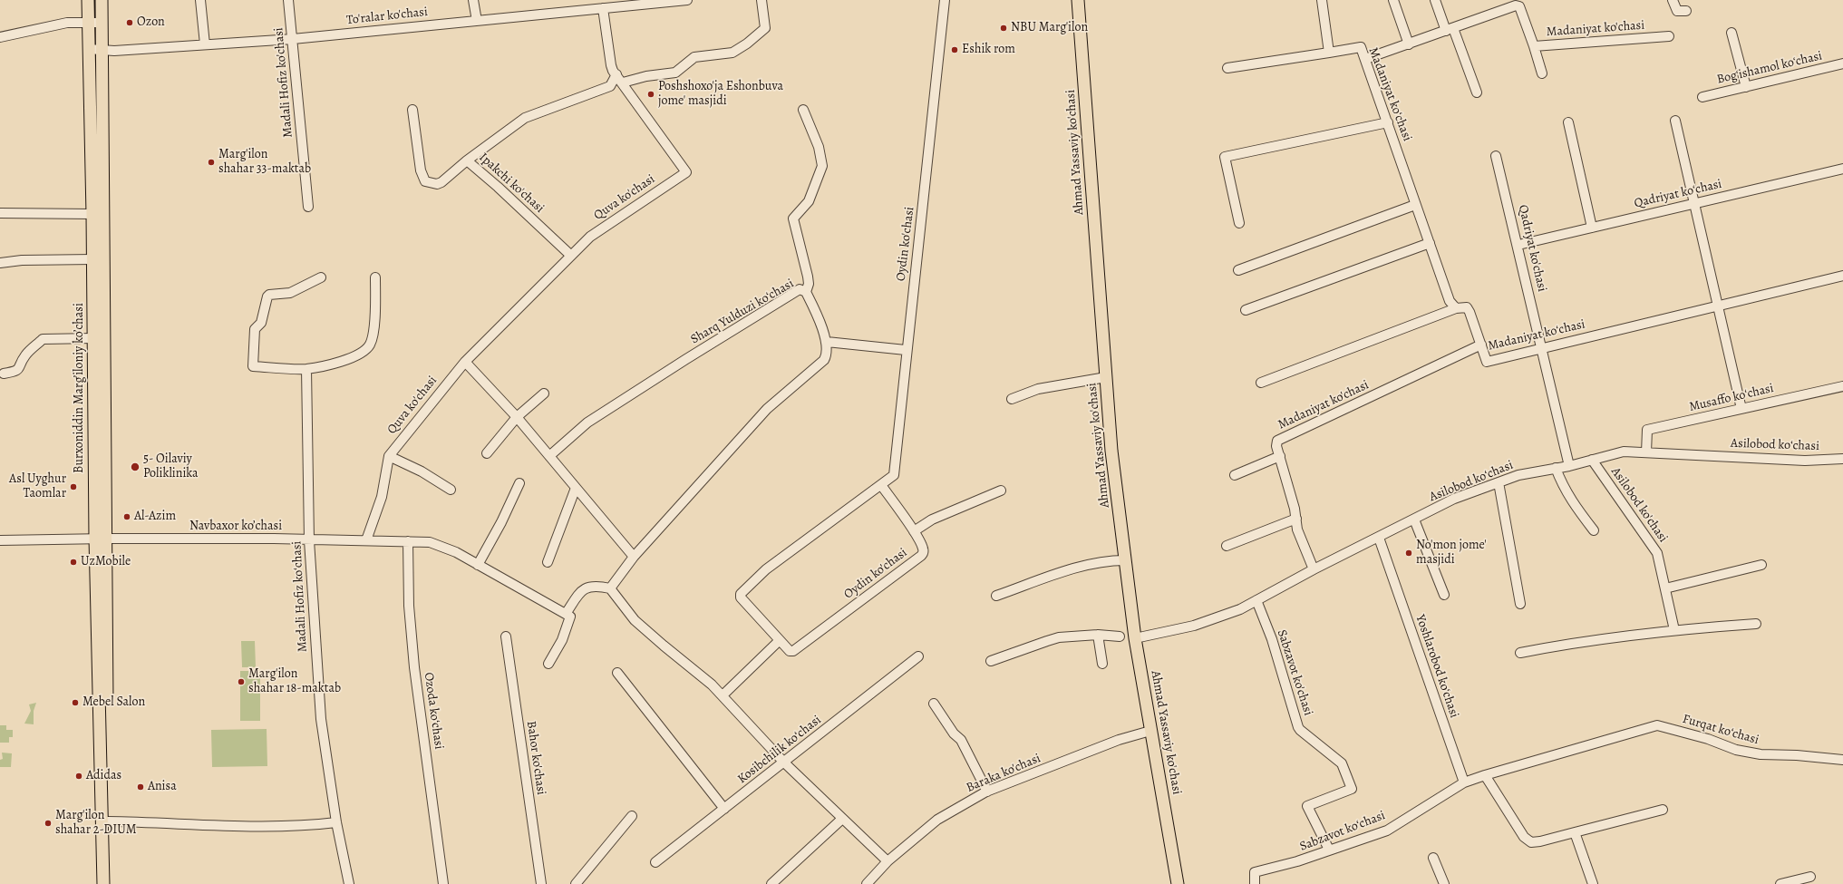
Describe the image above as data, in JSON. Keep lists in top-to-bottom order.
{
  "streets": {
    "main road": ["Ahmad Yassaviy ko'chasi", "Burxoniddin Marg’iloniy ko’chasi"],
    "street": [
      "To'ralar ko'chasi",
      "Madaniyat ko'chasi",
      "Bogʻishamol koʻchasi",
      "Madali Hofiz ko'chasi",
      "Madaniyat koʻchasi",
      "Ipakchi ko'chasi",
      "Qadriyat koʻchasi",
      "Quva ko'chasi",
      "Oydin ko'chasi",
      "Qadriyat ko'chasi",
      "Sharq Yulduzi koʻchasi",
      "Musaffo koʻchasi",
      "Asilobod koʻchasi",
      "Asilobod ko'chasi",
      "Navbaxor ko’chasi",
      "Madali Hofiz koʻchasi",
      "Yoshlarobod koʻchasi",
      "Sabzavot ko'chasi",
      "Ozoda koʻchasi",
      "Furqat koʻchasi",
      "Kosibchilik koʻchasi",
      "Bahor ko'chasi",
      "Baraka ko'chasi",
      "Sabzavot koʻchasi"
    ]
  },
  "crossings": [
    ["To'ralar ko'chasi", "Madali Hofiz ko'chasi"],
    ["To'ralar ko'chasi", "Burxoniddin Marg’iloniy ko’chasi"],
    ["Madaniyat ko'chasi", "Madaniyat koʻchasi"],
    ["Madaniyat ko'chasi", "Asilobod koʻchasi"],
    ["Madaniyat koʻchasi", "Qadriyat ko'chasi"],
    ["Ahmad Yassaviy ko'chasi", "Asilobod koʻchasi"],
    ["Ahmad Yassaviy ko'chasi", "Baraka ko'chasi"],
    ["Ipakchi ko'chasi", "Quva ko'chasi"],
    ["Qadriyat koʻchasi", "Qadriyat ko'chasi"],
    ["Qadriyat ko'chasi", "Asilobod koʻchasi"],
    ["Burxoniddin Marg’iloniy ko’chasi", "Navbaxor ko’chasi"],
    ["Musaffo koʻchasi", "Asilobod koʻchasi"],
    ["Asilobod koʻchasi", "Asilobod ko'chasi"],
    ["Asilobod koʻchasi", "Yoshlarobod koʻchasi"],
    ["Asilobod koʻchasi", "Sabzavot ko'chasi"],
    ["Navbaxor ko’chasi", "Madali Hofiz koʻchasi"],
    ["Yoshlarobod koʻchasi", "Sabzavot koʻchasi"],
    ["Sabzavot ko'chasi", "Sabzavot koʻchasi"]
  ],
  "places": [
    "Ozon",
    "NBU Marg'ilon",
    "Eshik rom",
    "Poshshoxo'ja Eshonbuva jome' masjidi",
    "Marg'ilon shahar 33-maktab",
    "5- Oilaviy Poliklinika",
    "Asl Uyghur Taomlar",
    "Al-Azim",
    "No'mon jome' masjidi",
    "UzMobile",
    "Marg'ilon shahar 18-maktab",
    "Mebel Salon",
    "Adidas",
    "Anisa",
    "Marg'ilon shahar 2-DIUM"
  ]
}
